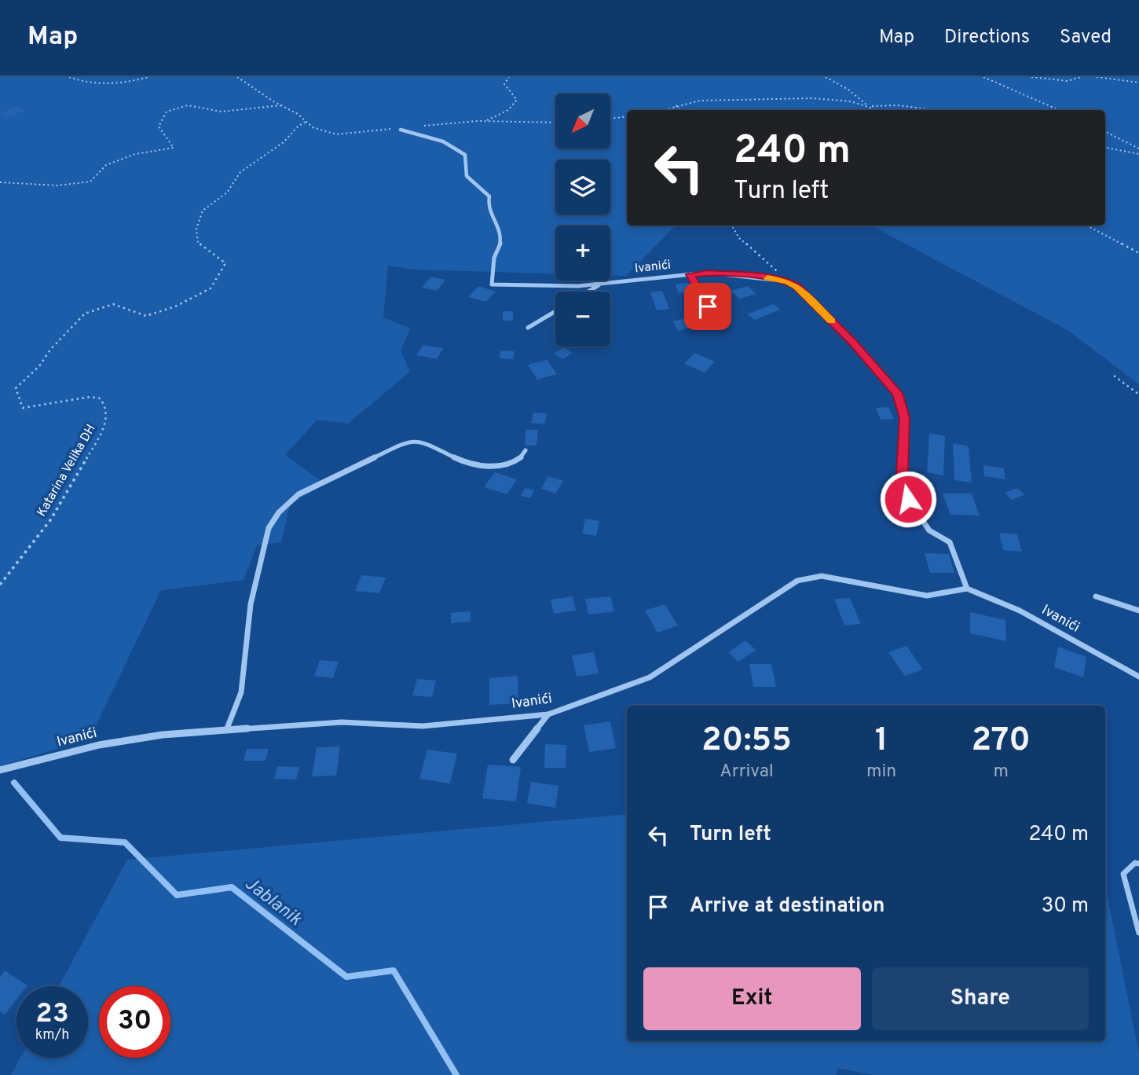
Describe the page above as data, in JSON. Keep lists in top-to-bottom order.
{
  "streets": {
    "street": ["Ivanići"],
    "path": ["Katarina Velika DH"]
  },
  "water": ["Jablanik"],
  "north": "bottom left",
  "page": {
    "header": "Map",
    "nav": ["Map", "Directions", "Saved"],
    "map_buttons": ["+", "−"],
    "turn": ["240 m", "Turn left"],
    "eta": [
      "20:55",
      "Arrival",
      "1",
      "min",
      "270",
      "m"
    ],
    "list": [
      {
        "name": "Turn left",
        "value": "240 m"
      },
      {
        "name": "Arrive at destination",
        "value": "30 m"
      }
    ],
    "buttons": ["Exit", "Share"],
    "speed": "23 km/h",
    "limit": "30"
  }
}
